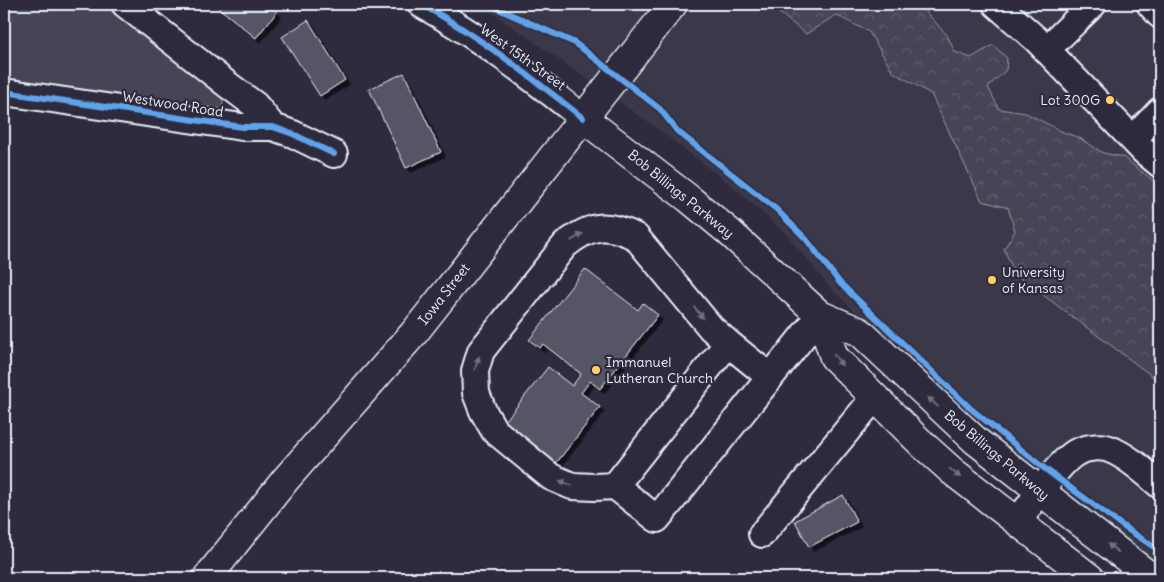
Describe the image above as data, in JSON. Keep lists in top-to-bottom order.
{
  "streets": {
    "main road": ["Bob Billings Parkway", "Iowa Street"],
    "street": ["West 15th Street", "Westwood Road"]
  },
  "crossings": [
    ["West 15th Street", "Bob Billings Parkway"],
    ["West 15th Street", "Iowa Street"],
    ["Bob Billings Parkway", "Iowa Street"]
  ],
  "places": ["Lot 300G", "University of Kansas", "Immanuel Lutheran Church"]
}
